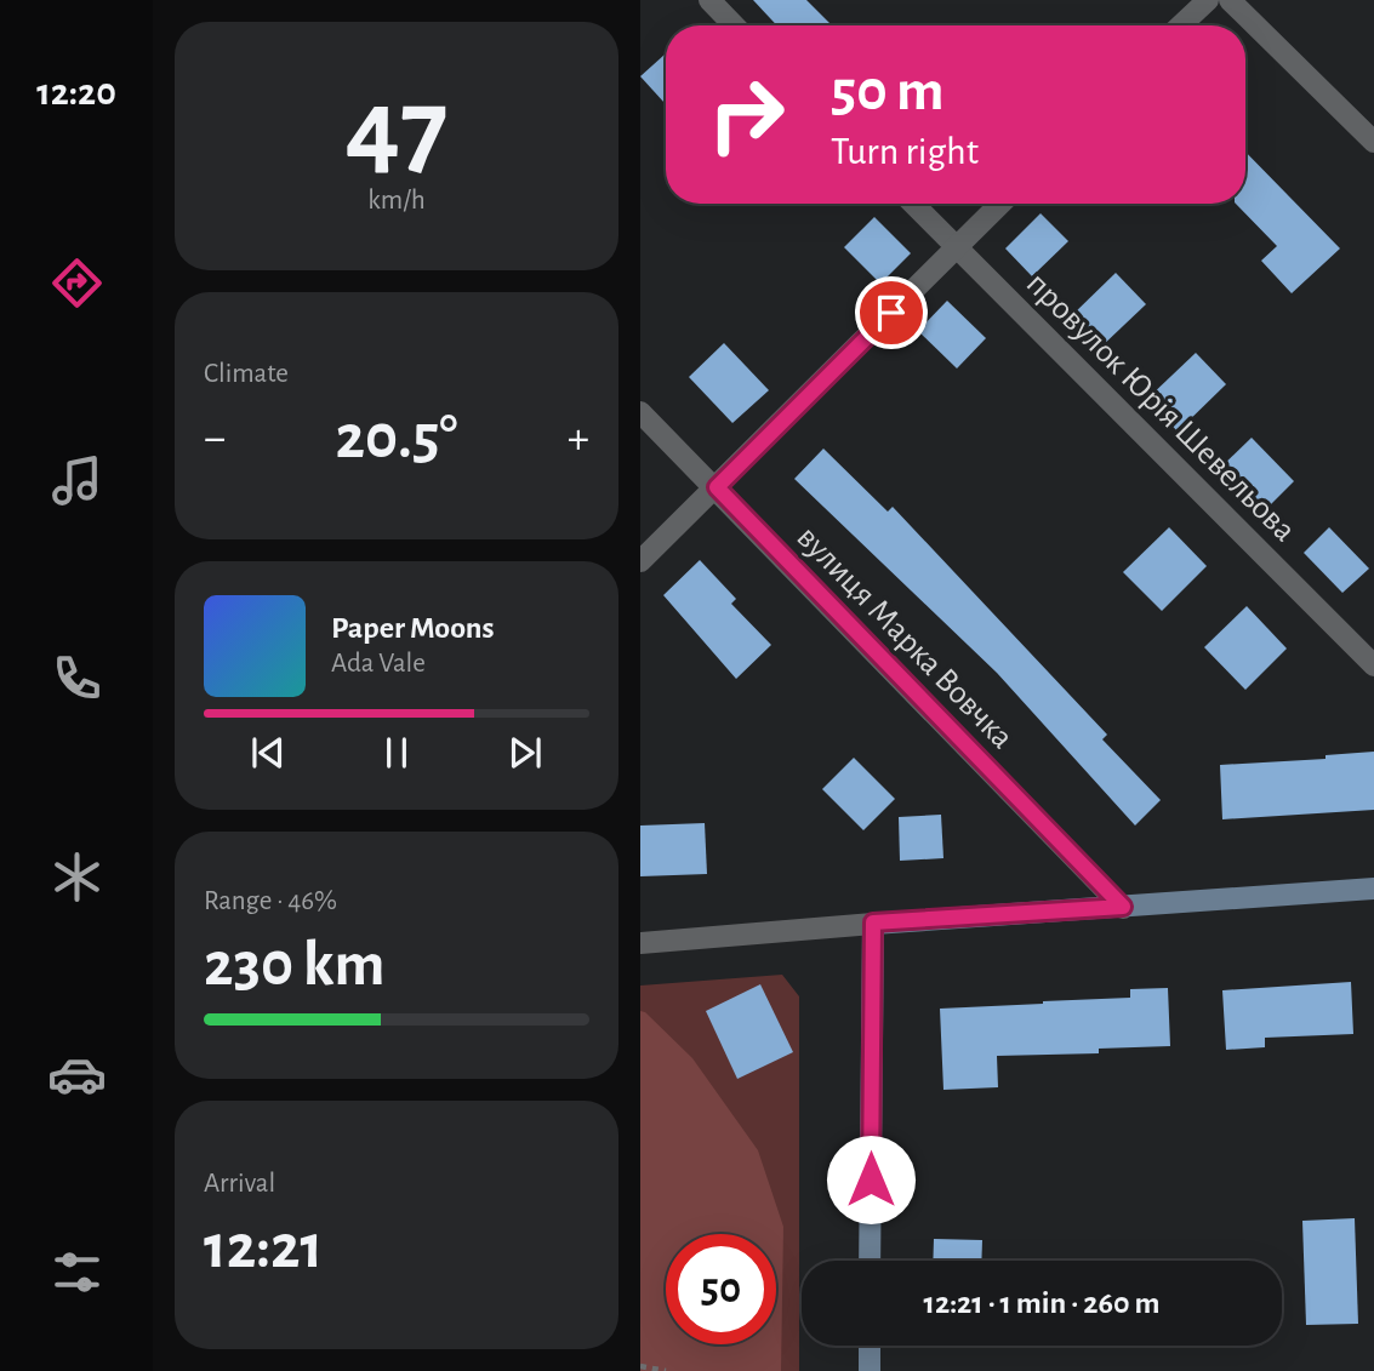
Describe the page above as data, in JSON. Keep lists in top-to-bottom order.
{
  "streets": {
    "street": ["провулок Юрія Шевельова", "вулиця Марка Вовчка"]
  },
  "page": {
    "tabs": "12:20",
    "tile": [
      ["47", "km/h"],
      "Climate",
      ["Range · 46%", "230 km"],
      ["Arrival", "12:21"]
    ],
    "turn": ["50 m", "Turn right"],
    "heat": ["−", "20.5°", "+"],
    "song": ["Paper Moons", "Ada Vale"],
    "limit": "50",
    "trip": "12:21 · 1 min · 260 m"
  }
}
